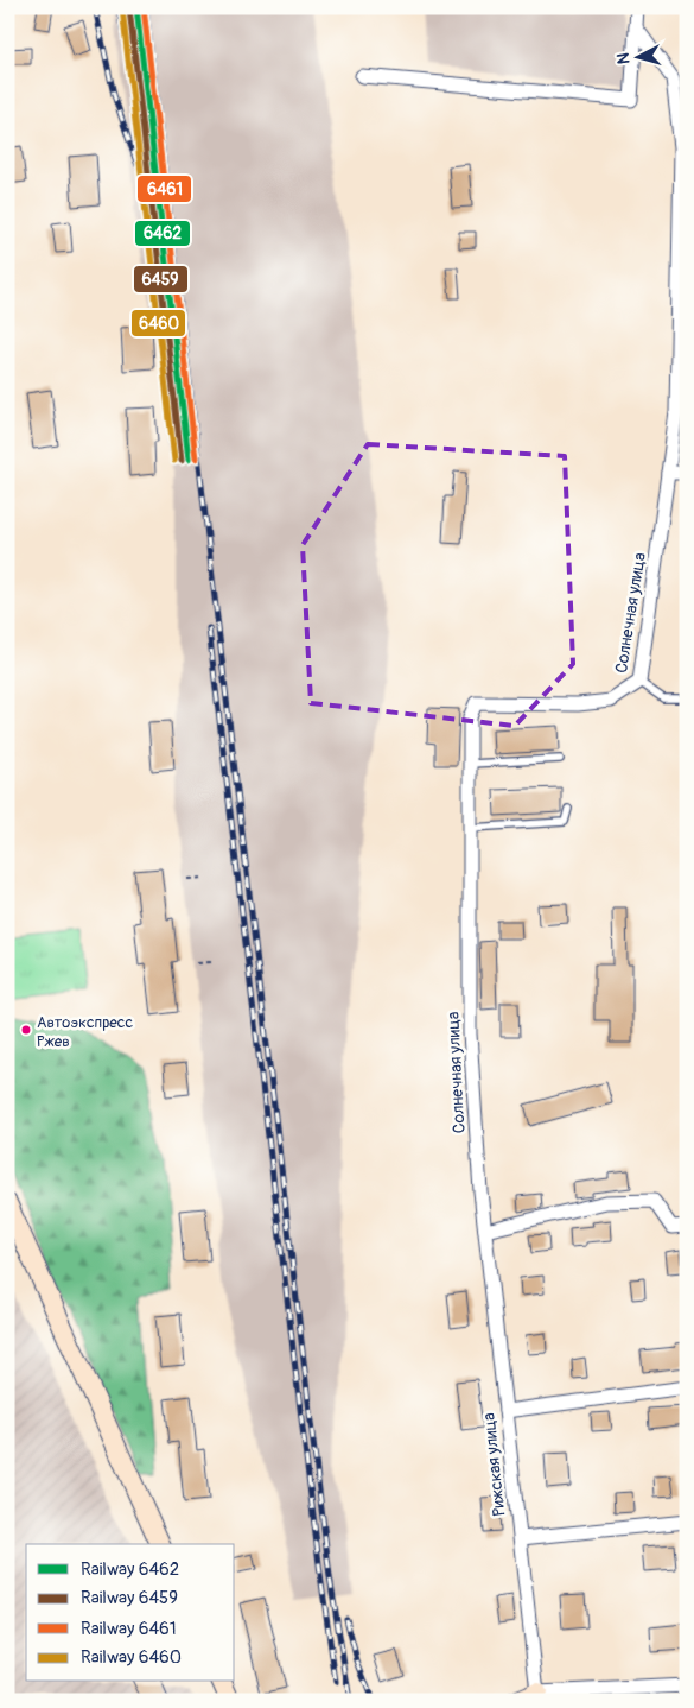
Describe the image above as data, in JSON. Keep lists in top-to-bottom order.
{
  "streets": {
    "street": ["Солнечная улица", "Рижская улица"]
  },
  "crossings": [
    ["Солнечная улица", "Рижская улица"]
  ],
  "places": ["Автоэкспресс Ржев"],
  "lines": [
    "rail line 6462",
    "rail line 6461",
    "rail line 6459",
    "rail line 6460"
  ],
  "legend": [
    "Railway 6462",
    "Railway 6459",
    "Railway 6461",
    "Railway 6460"
  ],
  "north": "left"
}
